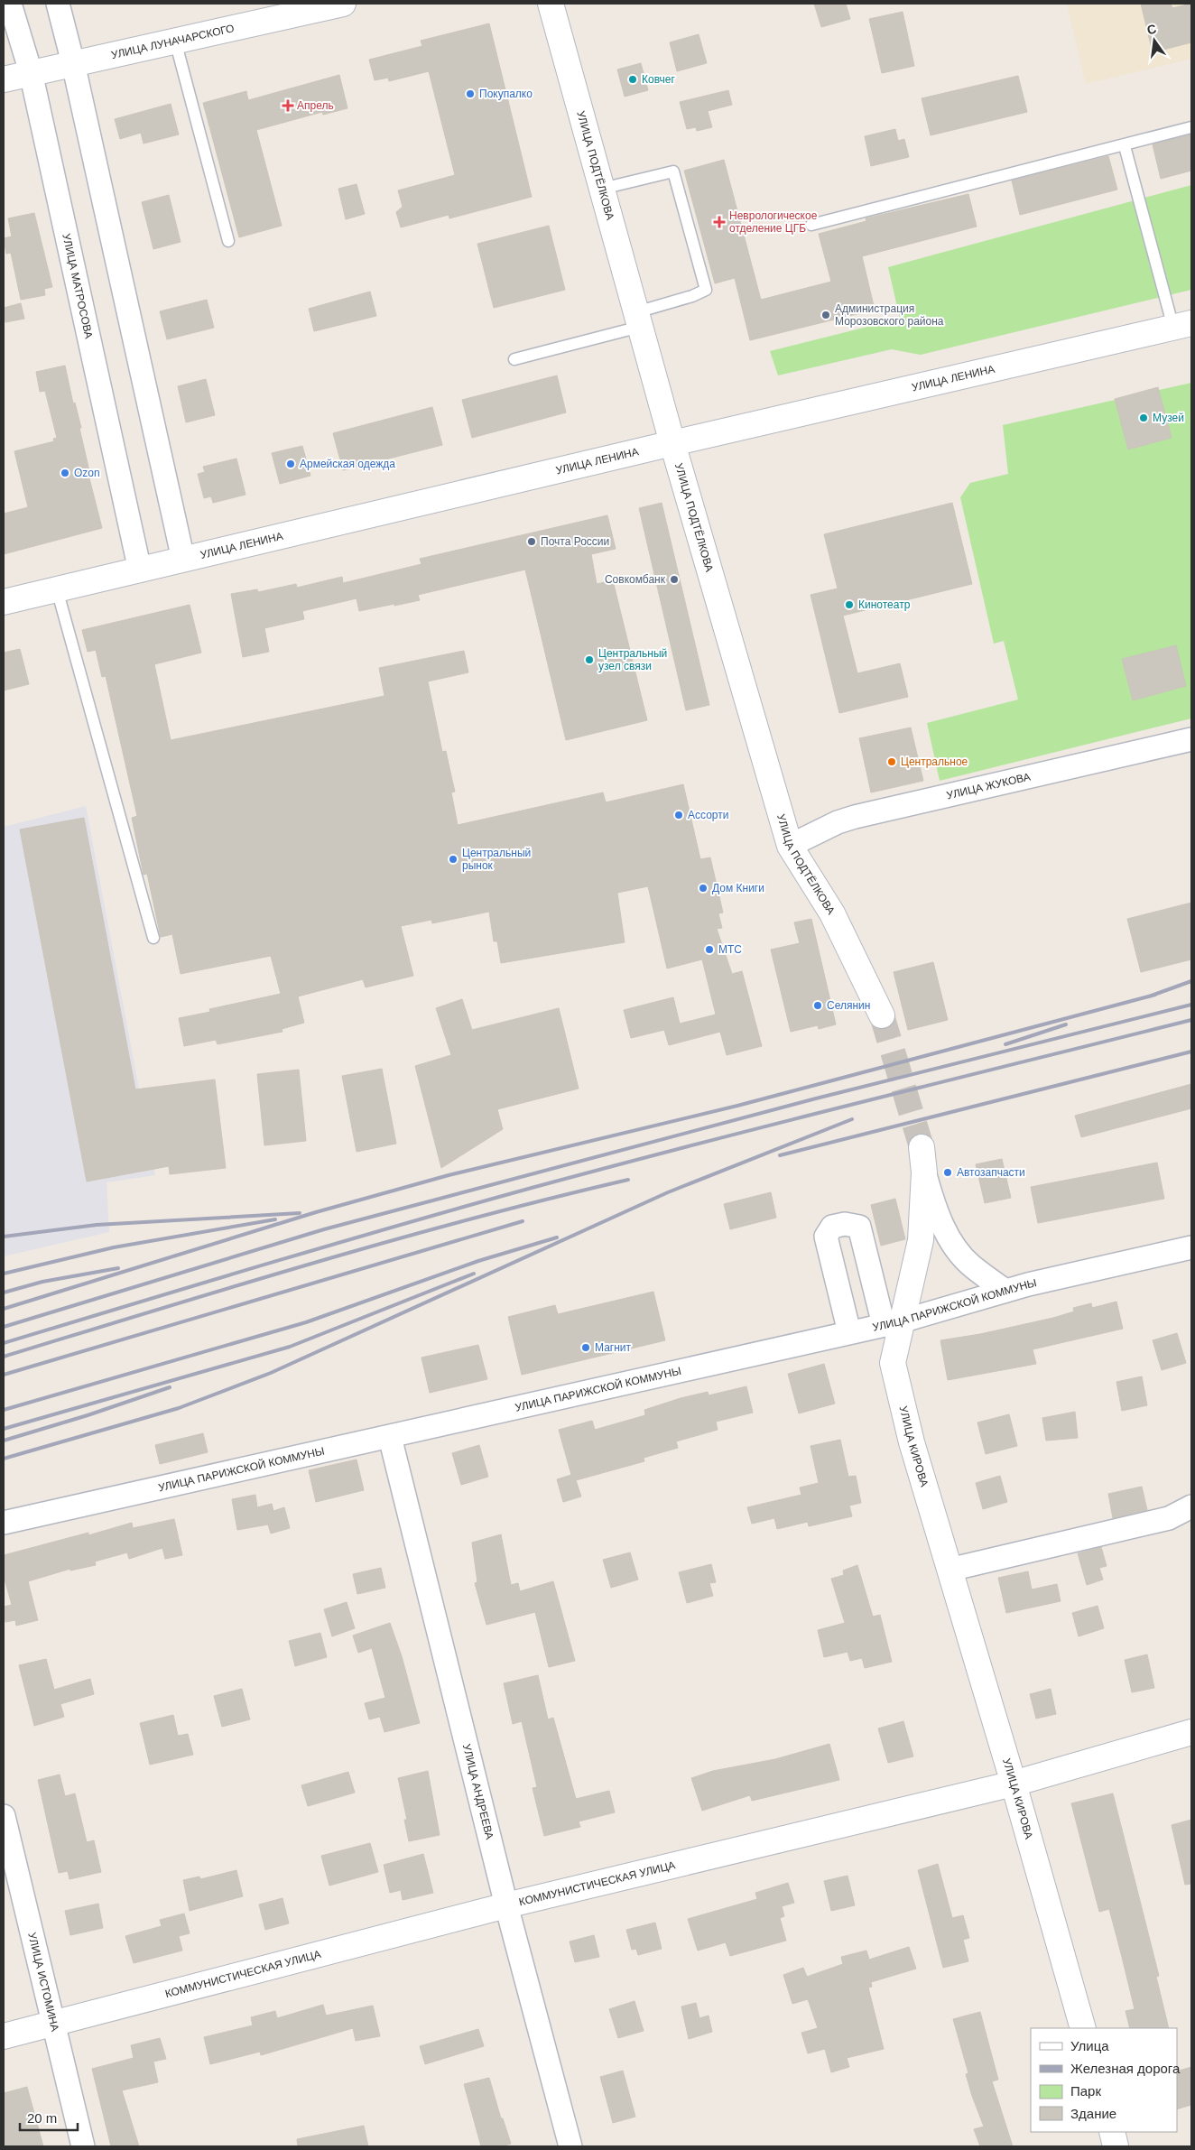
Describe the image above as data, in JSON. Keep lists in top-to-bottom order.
{
  "streets": {
    "main road": [
      "УЛИЦА ЛУНАЧАРСКОГО",
      "УЛИЦА ПОДТЁЛКОВА",
      "УЛИЦА ЛЕНИНА",
      "УЛИЦА КИРОВА",
      "КОММУНИСТИЧЕСКАЯ УЛИЦА"
    ],
    "street": [
      "УЛИЦА МАТРОСОВА",
      "УЛИЦА ЖУКОВА",
      "УЛИЦА ПАРИЖСКОЙ КОММУНЫ",
      "УЛИЦА АНДРЕЕВА",
      "УЛИЦА ИСТОМИНА"
    ]
  },
  "crossings": [
    ["УЛИЦА ЛУНАЧАРСКОГО", "УЛИЦА МАТРОСОВА"],
    ["УЛИЦА ПОДТЁЛКОВА", "УЛИЦА ЛЕНИНА"],
    ["УЛИЦА ПОДТЁЛКОВА", "УЛИЦА ЖУКОВА"],
    ["УЛИЦА МАТРОСОВА", "УЛИЦА ЛЕНИНА"],
    ["УЛИЦА ПАРИЖСКОЙ КОММУНЫ", "УЛИЦА КИРОВА"],
    ["УЛИЦА ПАРИЖСКОЙ КОММУНЫ", "УЛИЦА АНДРЕЕВА"],
    ["УЛИЦА КИРОВА", "КОММУНИСТИЧЕСКАЯ УЛИЦА"],
    ["УЛИЦА АНДРЕЕВА", "КОММУНИСТИЧЕСКАЯ УЛИЦА"],
    ["КОММУНИСТИЧЕСКАЯ УЛИЦА", "УЛИЦА ИСТОМИНА"]
  ],
  "places": {
    "other": [
      "Ковчег",
      "Покупалко",
      "Администрация Морозовского района",
      "Музей",
      "Армейская одежда",
      "Ozon",
      "Почта России",
      "Совкомбанк",
      "Кинотеатр",
      "Центральный узел связи",
      "Центральное",
      "Ассорти",
      "Центральный рынок",
      "Дом Книги",
      "МТС",
      "Селянин",
      "Автозапчасти",
      "Магнит"
    ],
    "health": ["Апрель", "Неврологическое отделение ЦГБ"]
  },
  "legend": [
    "Улица",
    "Железная дорога",
    "Парк",
    "Здание"
  ],
  "scale_bar": "20 m",
  "north": "top"
}
